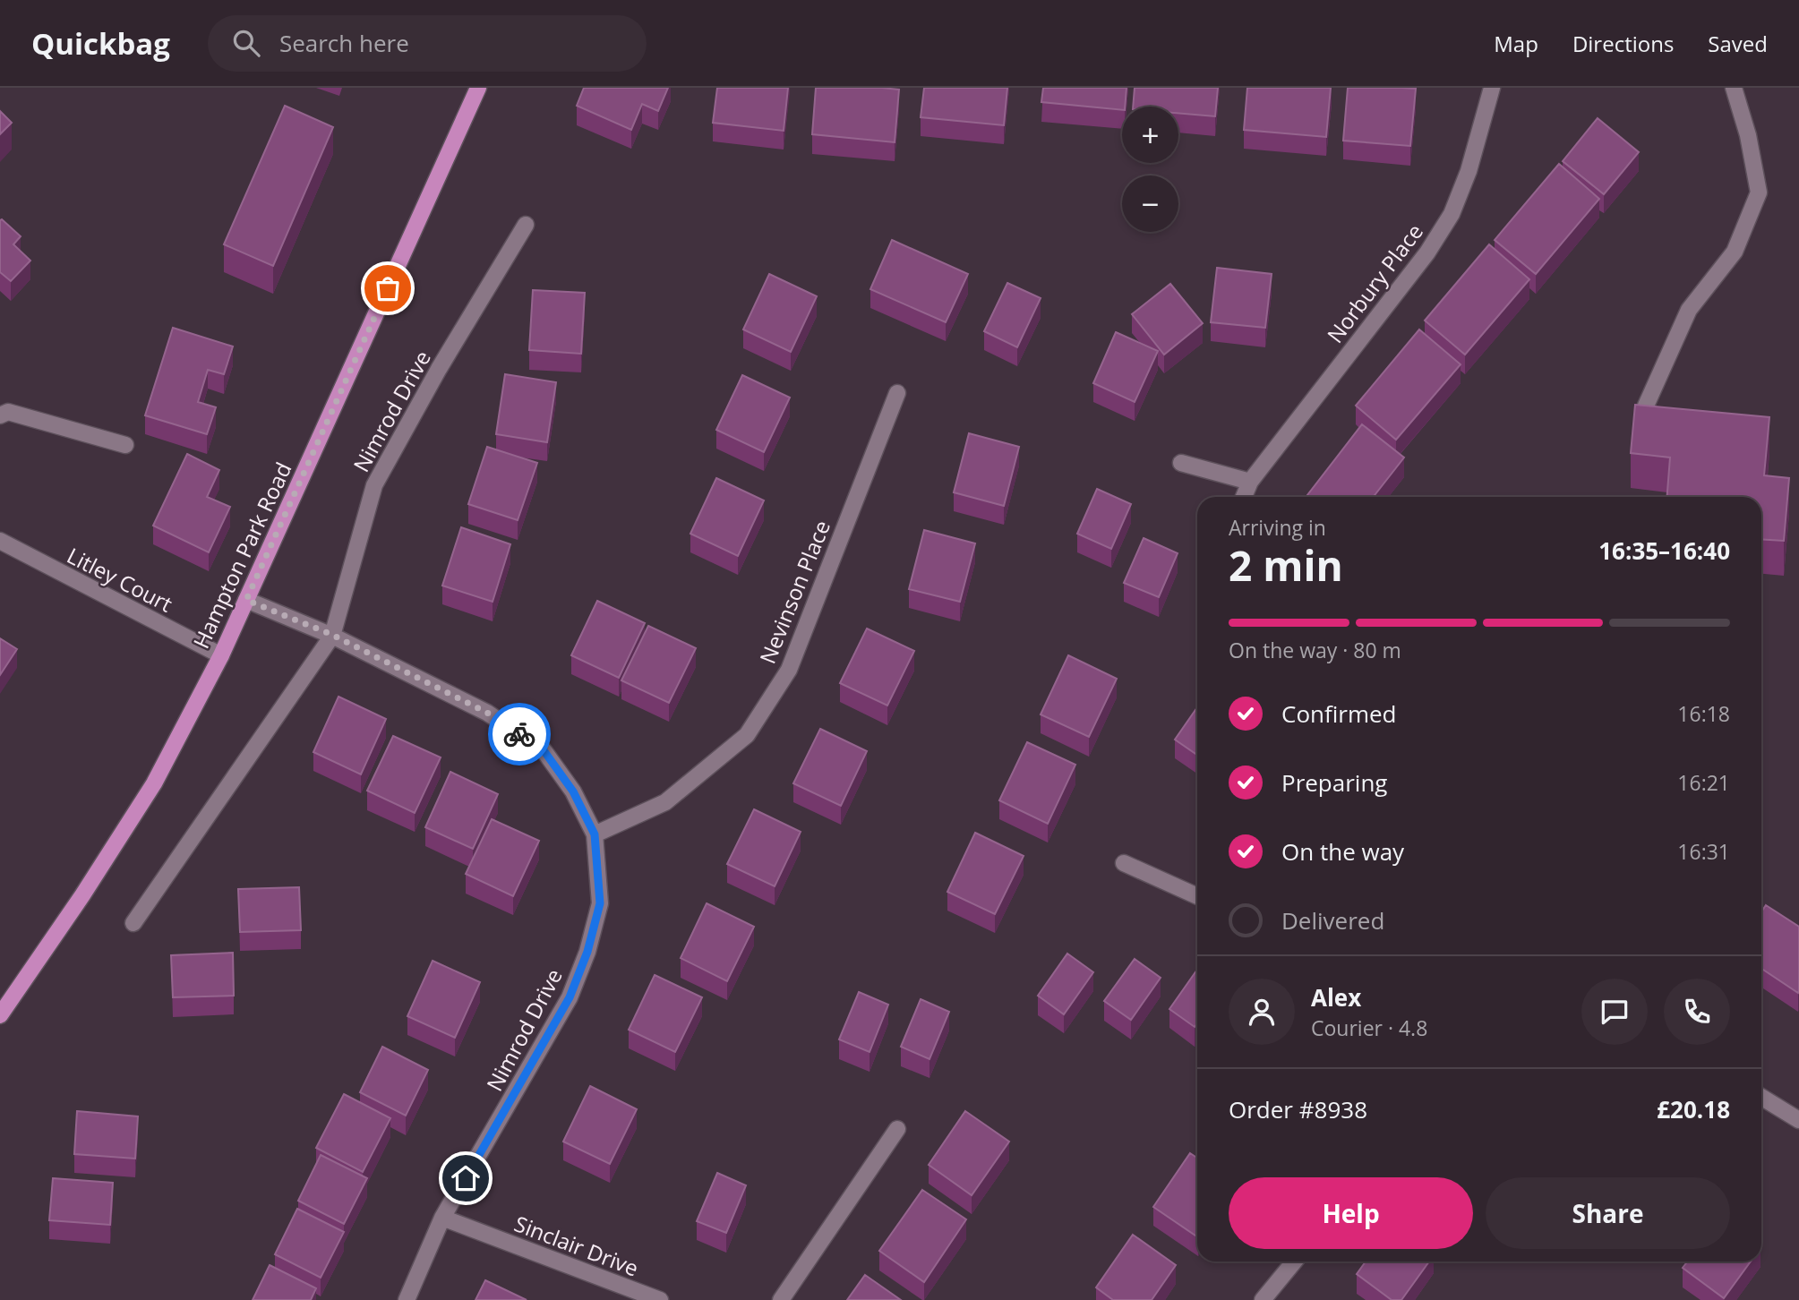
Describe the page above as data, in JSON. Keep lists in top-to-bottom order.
{
  "streets": {
    "main road": ["Hampton Park Road"],
    "street": [
      "Norbury Place",
      "Nimrod Drive",
      "Litley Court",
      "Nevinson Place",
      "Sinclair Drive"
    ]
  },
  "crossings": [
    ["Nimrod Drive", "Hampton Park Road"],
    ["Nimrod Drive", "Nevinson Place"],
    ["Nimrod Drive", "Sinclair Drive"],
    ["Hampton Park Road", "Litley Court"]
  ],
  "page": {
    "header": "Quickbag",
    "search": "Search here",
    "nav": ["Map", "Directions", "Saved"],
    "map_buttons": ["+", "−"],
    "heading": ["2 min", "Arriving in", "16:35–16:40"],
    "panel": [
      "Alex",
      "Courier · 4.8",
      "Order #8938",
      "£20.18"
    ],
    "bar": "On the way · 80 m",
    "list": [
      ["Confirmed", "16:18"],
      ["Preparing", "16:21"],
      ["On the way", "16:31"],
      "Delivered"
    ],
    "buttons": ["Help", "Share"]
  }
}
